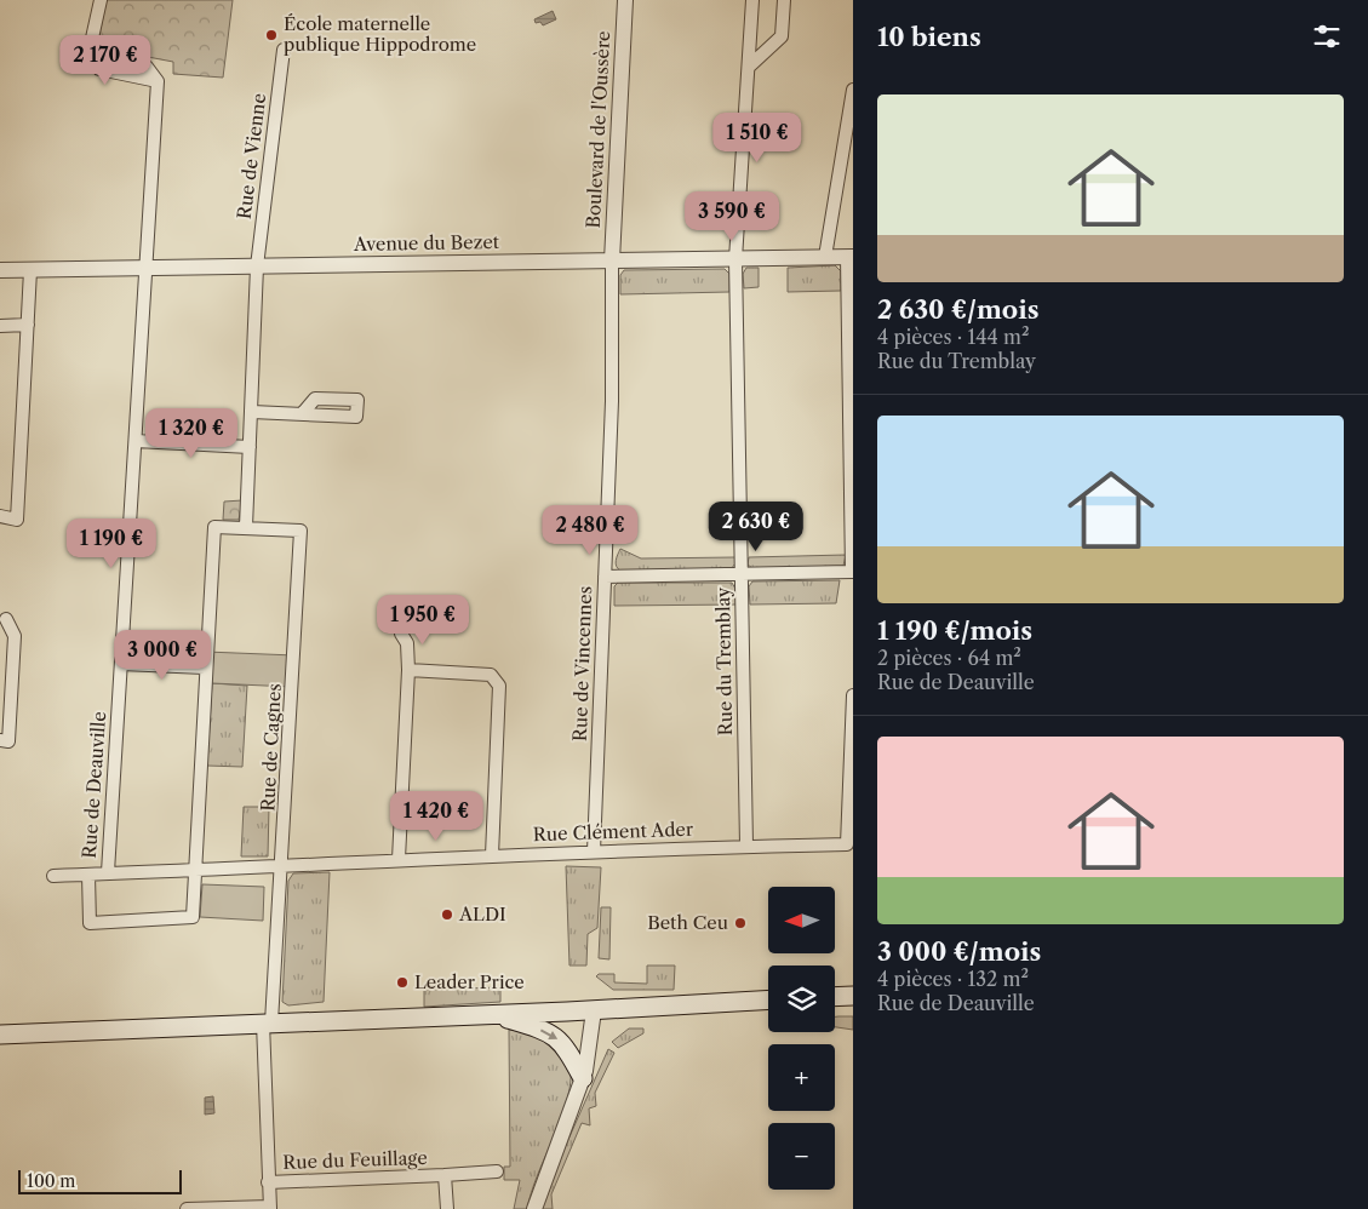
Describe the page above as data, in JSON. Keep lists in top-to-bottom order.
{
  "streets": {
    "street": [
      "Boulevard de l'Oussère",
      "Rue de Vienne",
      "Avenue du Bezet",
      "Rue du Tremblay",
      "Rue de Vincennes",
      "Rue de Cagnes",
      "Rue de Deauville",
      "Rue Clément Ader",
      "Rue du Feuillage"
    ]
  },
  "crossings": [
    ["Boulevard de l'Oussère", "Avenue du Bezet"],
    ["Boulevard de l'Oussère", "Rue de Vincennes"],
    ["Rue de Vienne", "Avenue du Bezet"],
    ["Rue de Vienne", "Rue de Cagnes"],
    ["Avenue du Bezet", "Rue du Tremblay"],
    ["Avenue du Bezet", "Rue de Vincennes"],
    ["Avenue du Bezet", "Rue de Deauville"],
    ["Rue du Tremblay", "Rue Clément Ader"],
    ["Rue de Vincennes", "Rue Clément Ader"],
    ["Rue de Cagnes", "Rue Clément Ader"],
    ["Rue de Cagnes", "Rue du Feuillage"],
    ["Rue de Deauville", "Rue Clément Ader"]
  ],
  "places": [
    "École maternelle publique Hippodrome",
    "ALDI",
    "Beth Ceu",
    "Leader Price"
  ],
  "scale_bar": "100 m",
  "north": "left",
  "page": {
    "heading": "10 biens",
    "price": [
      "2 170 €",
      "1 510 €",
      "3 590 €",
      "1 320 €",
      "2 630 €",
      "2 480 €",
      "1 190 €",
      "1 950 €",
      "3 000 €",
      "1 420 €"
    ],
    "list": [
      {
        "name": "2 630 €/mois",
        "note": "4 pièces · 144 m² · Rue du Tremblay"
      },
      {
        "name": "1 190 €/mois",
        "note": "2 pièces · 64 m² · Rue de Deauville"
      },
      {
        "name": "3 000 €/mois",
        "note": "4 pièces · 132 m² · Rue de Deauville"
      }
    ],
    "map_buttons": ["+", "−"],
    "scale": "100 m"
  }
}
